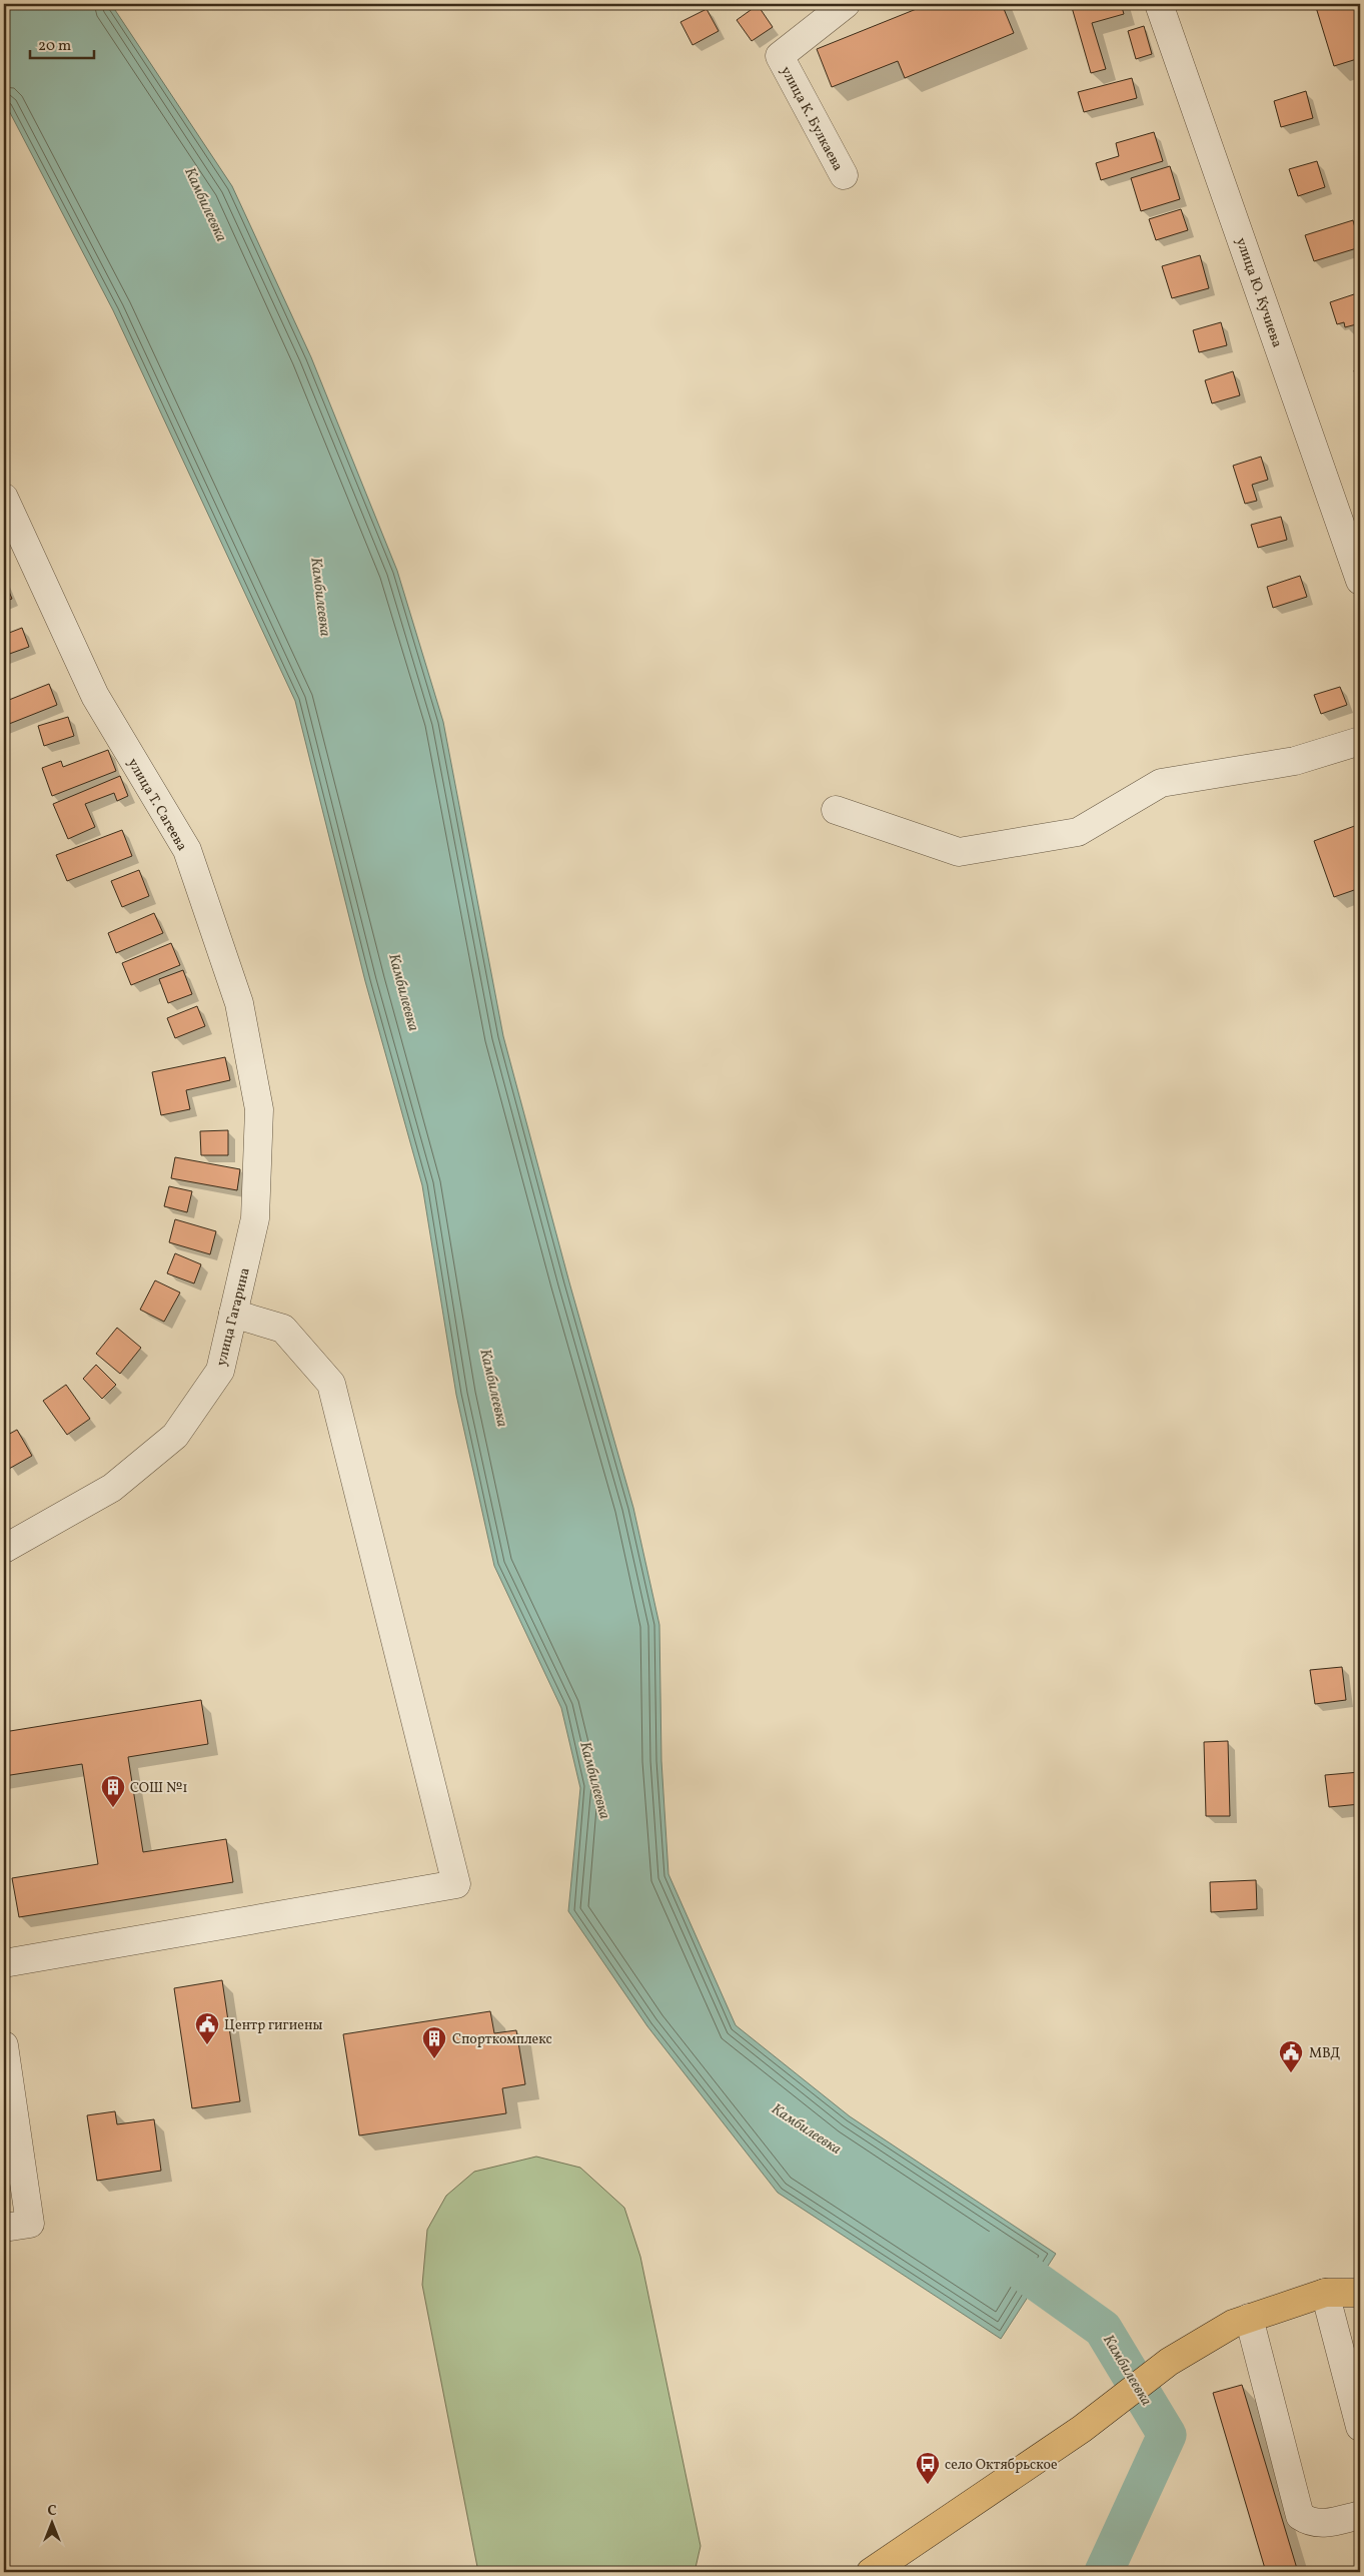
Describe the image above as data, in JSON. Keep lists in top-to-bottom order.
{
  "streets": {
    "street": [
      "улица К. Булкаева",
      "улица Ю. Кучиева",
      "улица Т. Сагеева",
      "улица Гагарина"
    ]
  },
  "crossings": [
    ["улица Т. Сагеева", "улица Гагарина"]
  ],
  "water": ["Камбилеевка"],
  "places": {
    "building": ["СОШ №1", "Спорткомплекс"],
    "public building": ["Центр гигиены", "МВД"],
    "bus stop": ["село Октябрьское"]
  },
  "scale_bar": "20 m",
  "north": "top"
}
